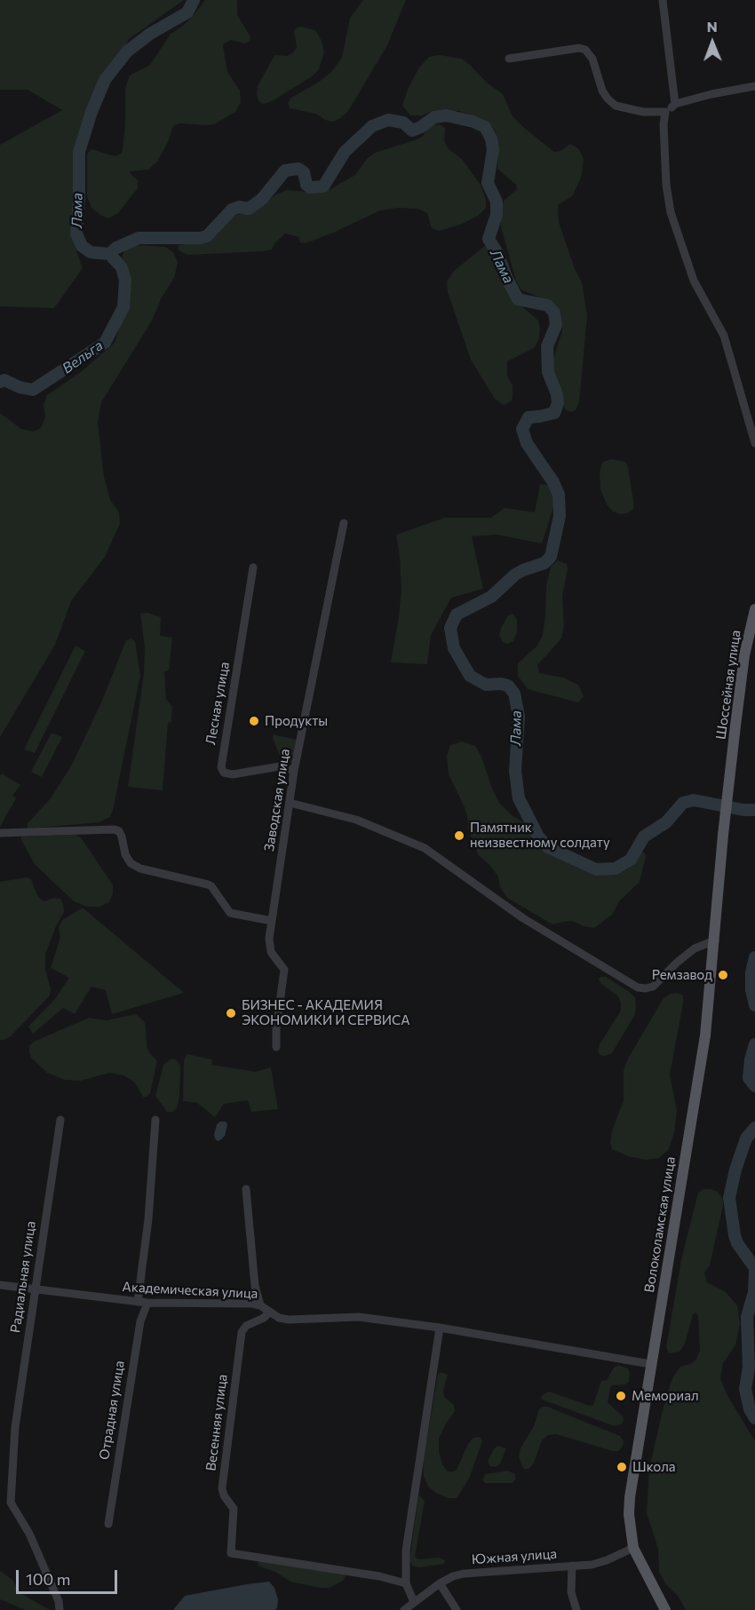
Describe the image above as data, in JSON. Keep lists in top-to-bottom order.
{
  "streets": {
    "main road": ["Шоссейная улица", "Волоколамская улица"],
    "street": [
      "Лесная улица",
      "Заводская улица",
      "Радиальная улица",
      "Академическая улица",
      "Отрадная улица",
      "Весенняя улица",
      "Южная улица"
    ]
  },
  "crossings": [
    ["Шоссейная улица", "Волоколамская улица"],
    ["Лесная улица", "Заводская улица"],
    ["Волоколамская улица", "Академическая улица"],
    ["Волоколамская улица", "Южная улица"],
    ["Радиальная улица", "Академическая улица"],
    ["Академическая улица", "Отрадная улица"],
    ["Академическая улица", "Весенняя улица"]
  ],
  "water": ["Лама", "Вельга"],
  "places": [
    "Продукты",
    "Памятник неизвестному солдату",
    "Ремзавод",
    "БИЗНЕС - АКАДЕМИЯ ЭКОНОМИКИ И СЕРВИСА",
    "Мемориал",
    "Школа"
  ],
  "scale_bar": "100 m",
  "north": "top"
}
